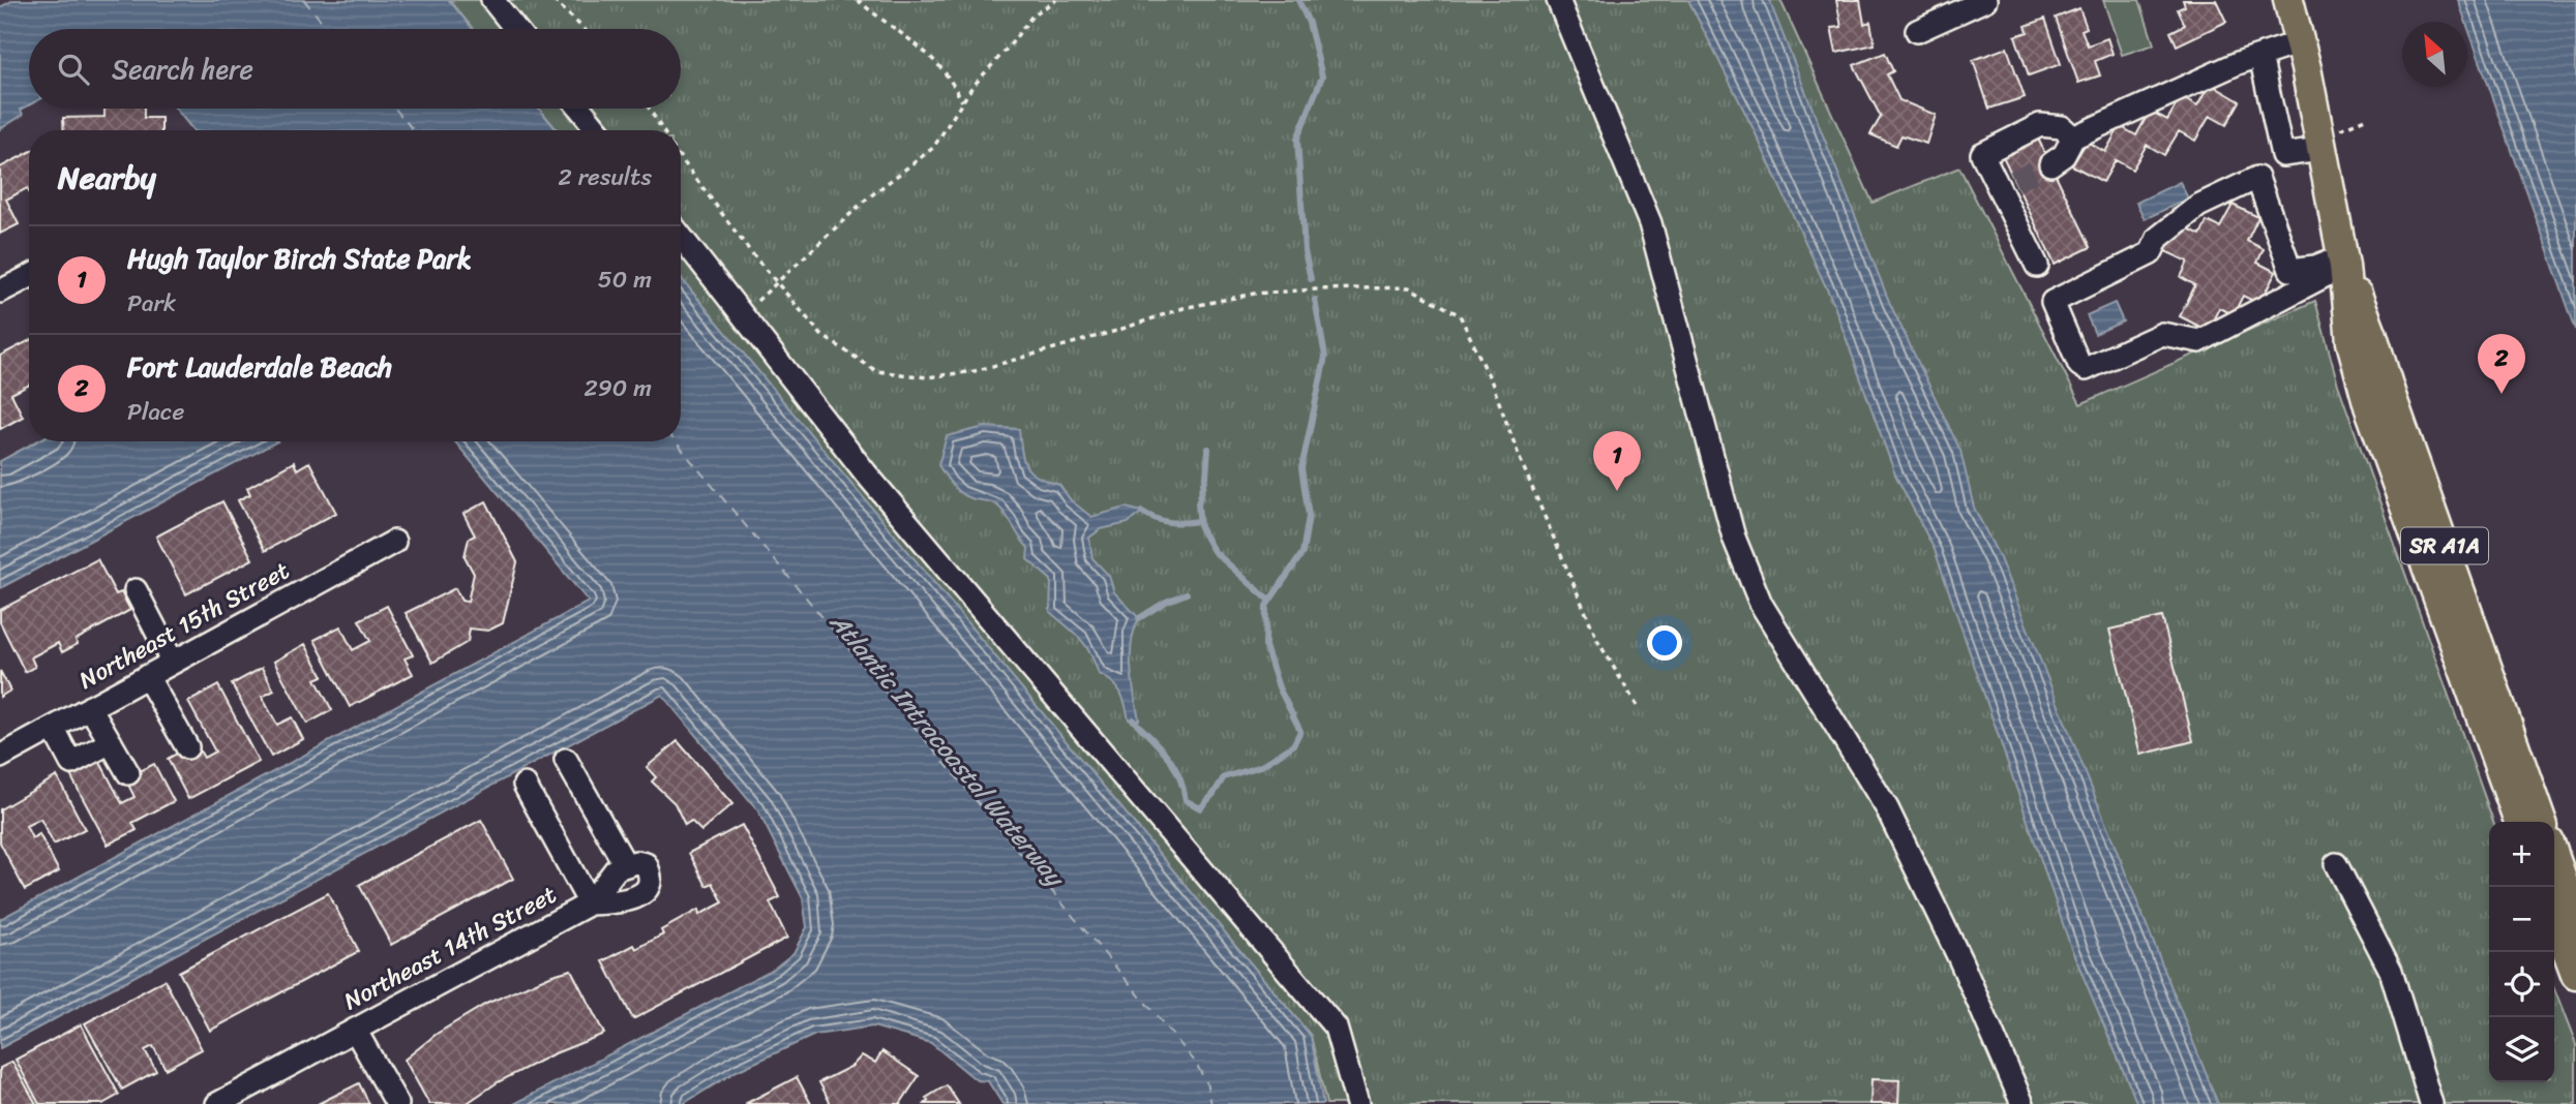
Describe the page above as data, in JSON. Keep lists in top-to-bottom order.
{
  "streets": {
    "main road": ["SR A1A"],
    "street": ["Northeast 15th Street", "Northeast 14th Street"]
  },
  "water": ["Atlantic Intracoastal Waterway"],
  "north": "top left",
  "page": {
    "search": "Search here",
    "heading": ["Nearby", "2 results"],
    "list": [
      {
        "mark": "1",
        "name": "Hugh Taylor Birch State Park",
        "note": "Park",
        "value": "50 m"
      },
      {
        "mark": "2",
        "name": "Fort Lauderdale Beach",
        "note": "Place",
        "value": "290 m"
      }
    ],
    "pins": ["2", "1"],
    "map_buttons": ["+", "−"]
  }
}
